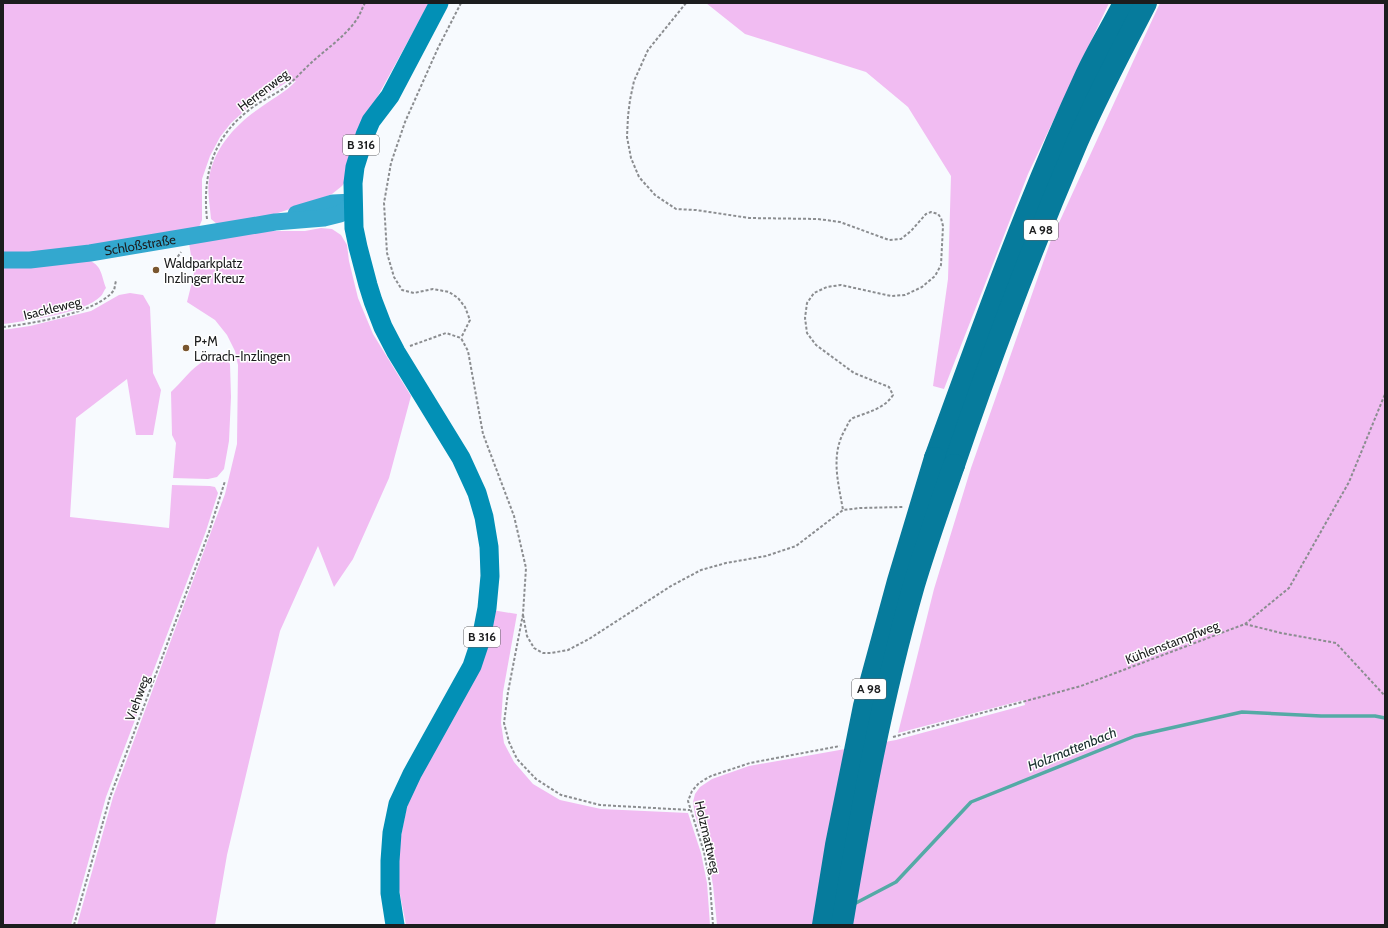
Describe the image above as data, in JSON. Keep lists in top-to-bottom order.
{
  "streets": {
    "highway": ["A 98"],
    "main road": ["B 316"],
    "street": ["Schloßstraße"],
    "path": [
      "Herrenweg",
      "Isackleweg",
      "Kühlenstampfweg",
      "Viehweg",
      "Holzmattweg"
    ]
  },
  "crossings": [
    ["Herrenweg", "Schloßstraße"],
    ["B 316", "Schloßstraße"]
  ],
  "water": ["Holzmattenbach"],
  "places": ["Waldparkplatz Inzlinger Kreuz", "P+M Lörrach-Inzlingen"]
}
